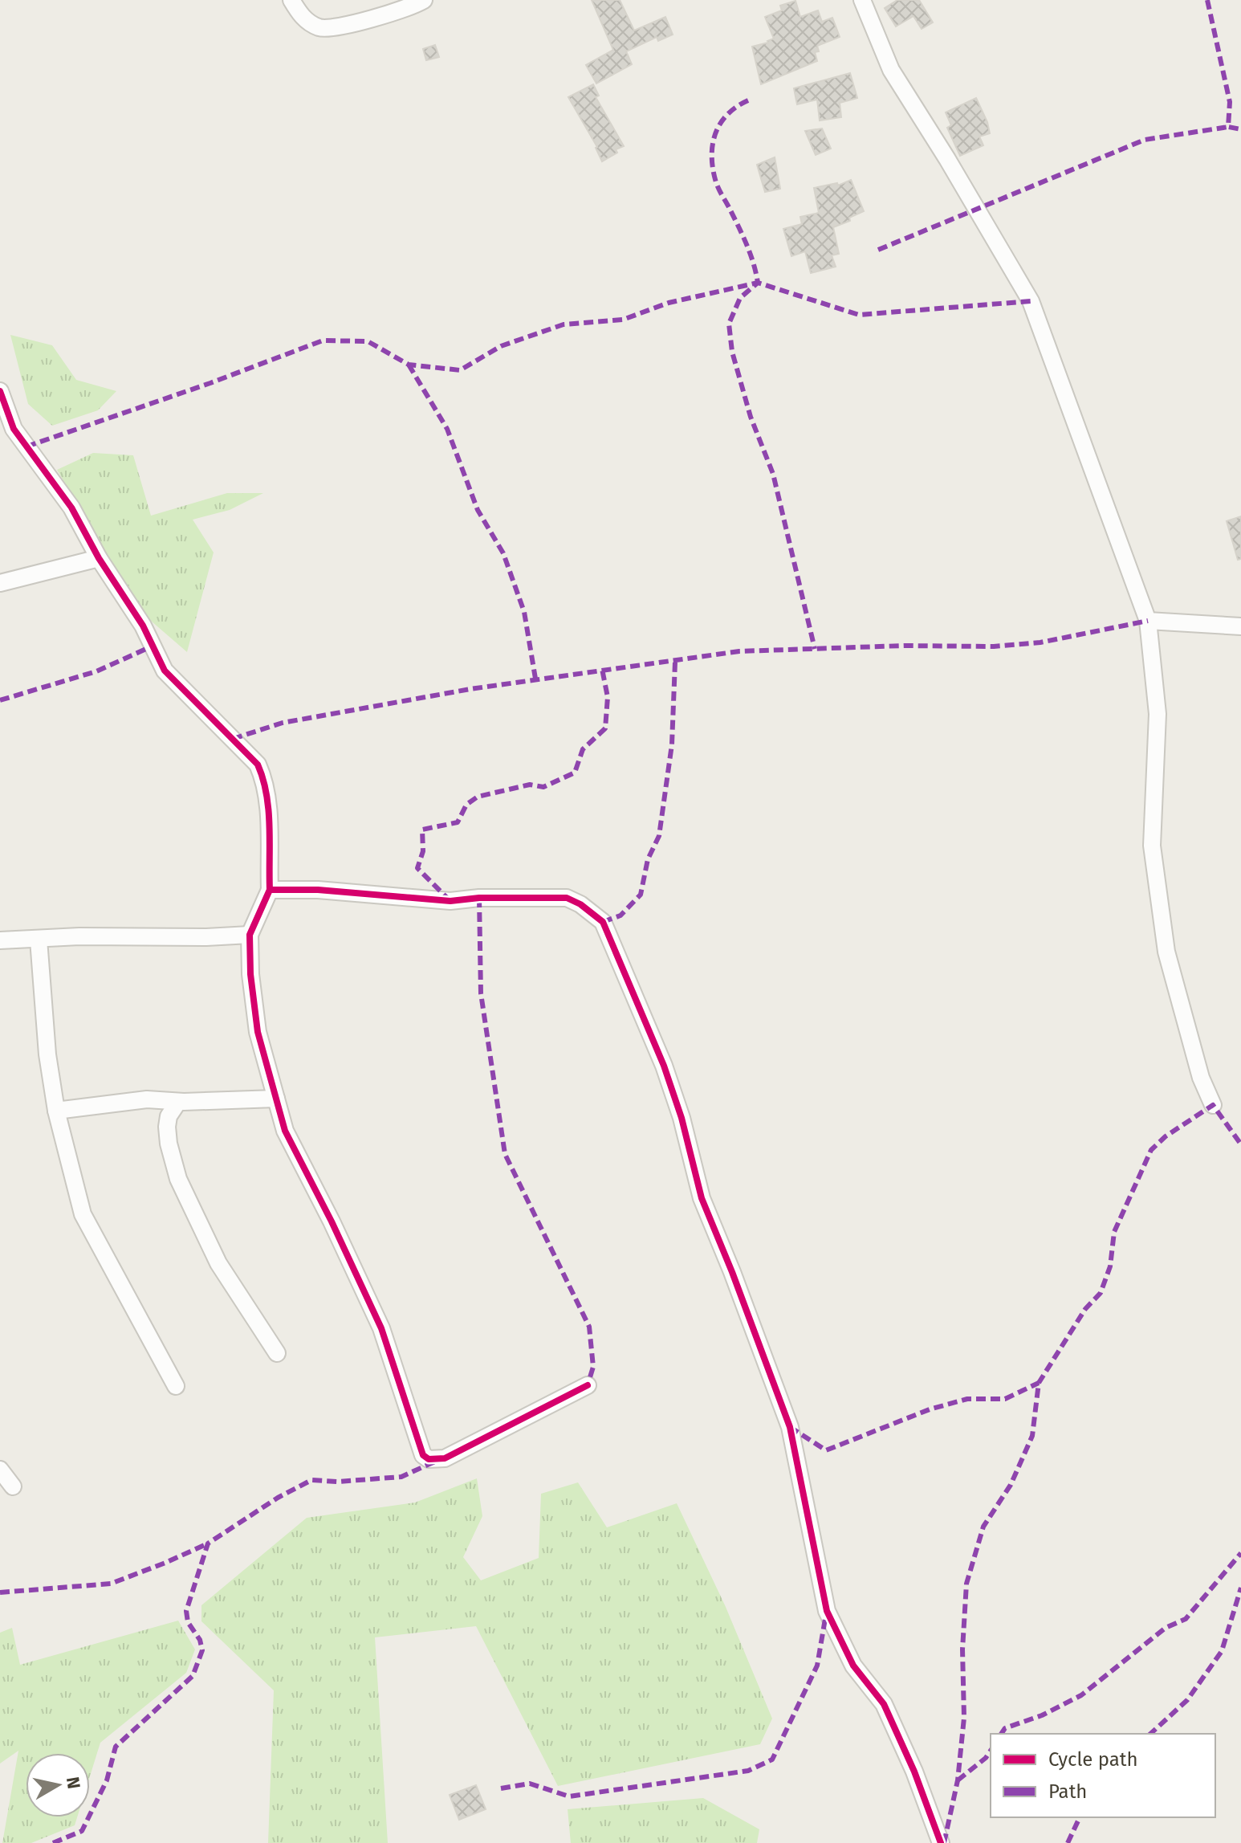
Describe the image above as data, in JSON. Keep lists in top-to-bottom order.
{
  "legend": ["Cycle path", "Path"],
  "north": "right"
}
